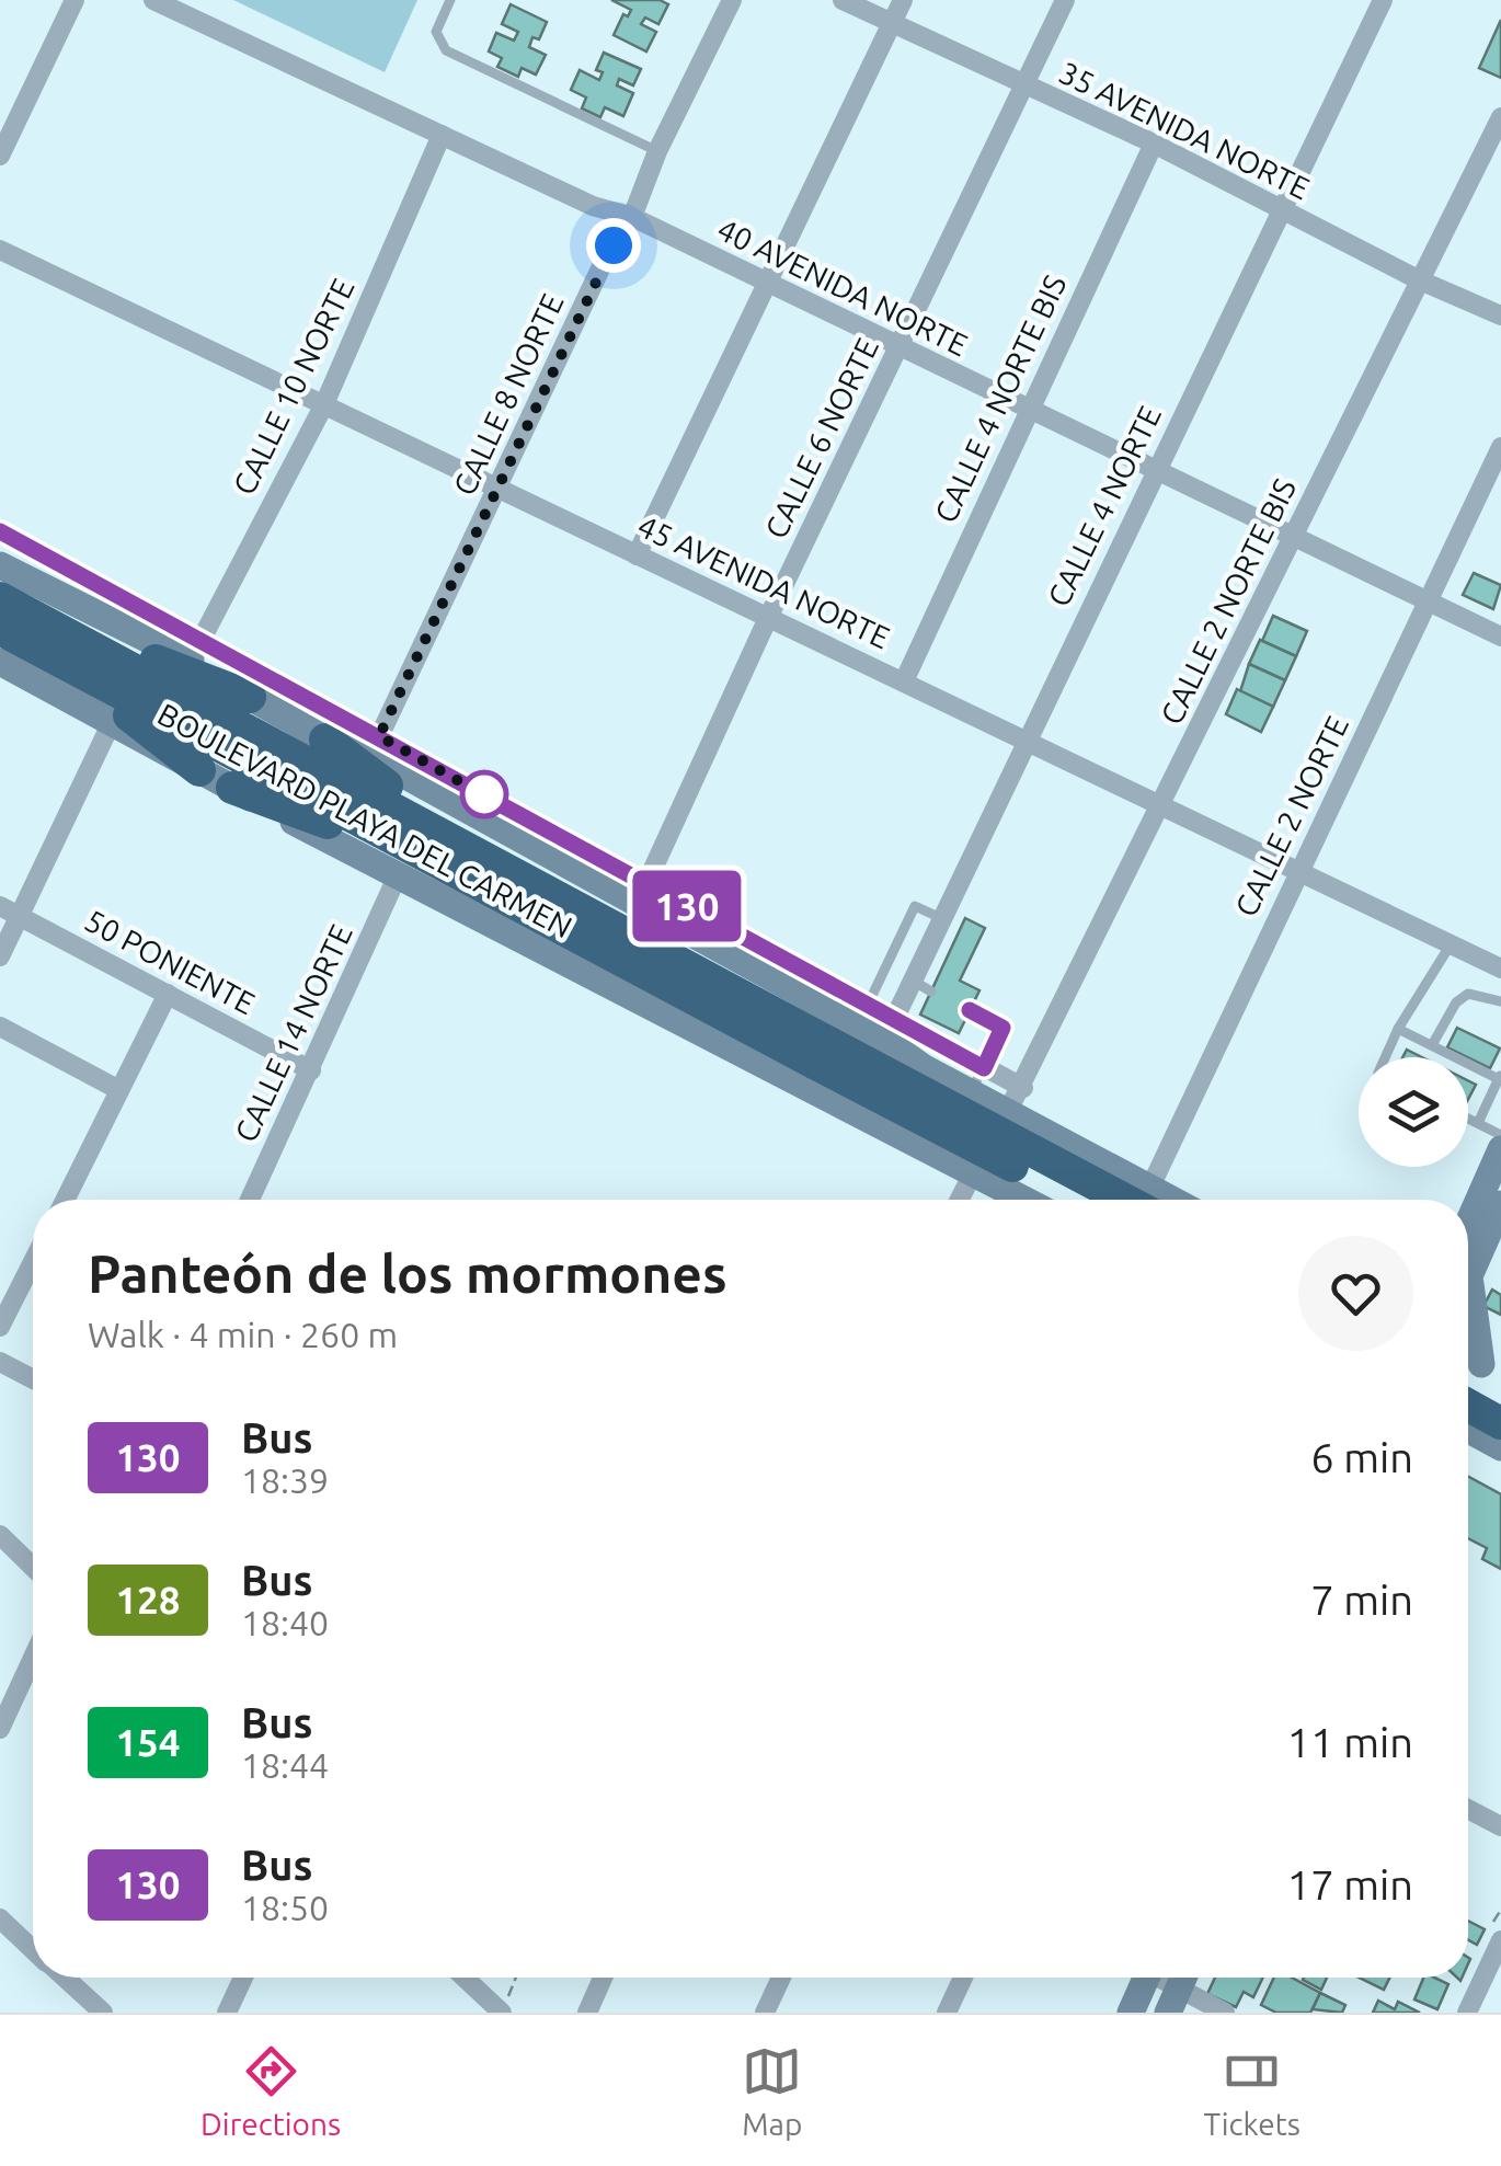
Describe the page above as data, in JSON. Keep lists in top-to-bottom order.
{
  "streets": {
    "main road": ["BOULEVARD PLAYA DEL CARMEN"],
    "street": [
      "35 AVENIDA NORTE",
      "40 AVENIDA NORTE",
      "CALLE 10 NORTE",
      "CALLE 8 NORTE",
      "CALLE 4 NORTE BIS",
      "CALLE 6 NORTE",
      "CALLE 4 NORTE",
      "45 AVENIDA NORTE",
      "CALLE 2 NORTE BIS",
      "CALLE 2 NORTE",
      "50 PONIENTE",
      "CALLE 14 NORTE"
    ]
  },
  "crossings": [
    ["35 AVENIDA NORTE", "CALLE 4 NORTE BIS"],
    ["35 AVENIDA NORTE", "CALLE 6 NORTE"],
    ["35 AVENIDA NORTE", "CALLE 4 NORTE"],
    ["35 AVENIDA NORTE", "CALLE 2 NORTE BIS"],
    ["40 AVENIDA NORTE", "CALLE 10 NORTE"],
    ["40 AVENIDA NORTE", "CALLE 8 NORTE"],
    ["40 AVENIDA NORTE", "CALLE 4 NORTE BIS"],
    ["40 AVENIDA NORTE", "CALLE 6 NORTE"],
    ["40 AVENIDA NORTE", "CALLE 4 NORTE"],
    ["40 AVENIDA NORTE", "CALLE 2 NORTE BIS"],
    ["40 AVENIDA NORTE", "CALLE 2 NORTE"],
    ["CALLE 10 NORTE", "45 AVENIDA NORTE"],
    ["CALLE 10 NORTE", "BOULEVARD PLAYA DEL CARMEN"],
    ["CALLE 8 NORTE", "45 AVENIDA NORTE"],
    ["CALLE 8 NORTE", "BOULEVARD PLAYA DEL CARMEN"],
    ["CALLE 4 NORTE BIS", "45 AVENIDA NORTE"],
    ["CALLE 6 NORTE", "45 AVENIDA NORTE"],
    ["CALLE 6 NORTE", "BOULEVARD PLAYA DEL CARMEN"],
    ["CALLE 4 NORTE", "45 AVENIDA NORTE"],
    ["CALLE 4 NORTE", "BOULEVARD PLAYA DEL CARMEN"],
    ["45 AVENIDA NORTE", "CALLE 2 NORTE BIS"],
    ["45 AVENIDA NORTE", "CALLE 2 NORTE"],
    ["CALLE 2 NORTE BIS", "BOULEVARD PLAYA DEL CARMEN"],
    ["BOULEVARD PLAYA DEL CARMEN", "CALLE 14 NORTE"],
    ["50 PONIENTE", "CALLE 14 NORTE"]
  ],
  "lines": ["bus line 130"],
  "page": {
    "on_map": "130",
    "heading": ["Panteón de los mormones", "Walk · 4 min · 260 m"],
    "list": [
      {
        "mark": "130",
        "name": "Bus",
        "note": "18:39",
        "value": "6 min"
      },
      {
        "mark": "128",
        "name": "Bus",
        "note": "18:40",
        "value": "7 min"
      },
      {
        "mark": "154",
        "name": "Bus",
        "note": "18:44",
        "value": "11 min"
      },
      {
        "mark": "130",
        "name": "Bus",
        "note": "18:50",
        "value": "17 min"
      }
    ],
    "tabs": ["Directions", "Map", "Tickets"]
  }
}
